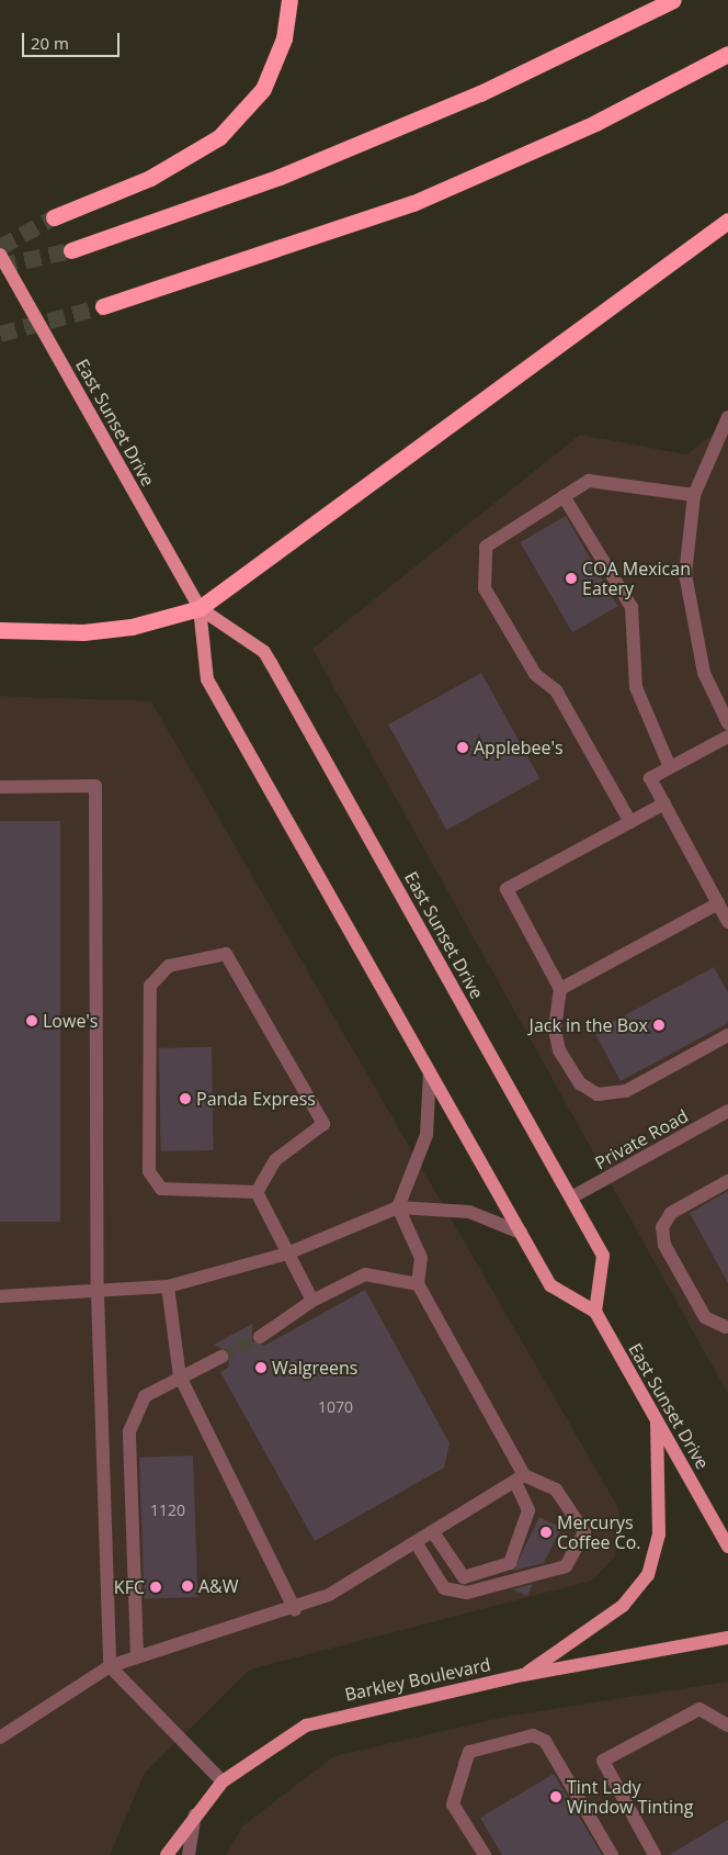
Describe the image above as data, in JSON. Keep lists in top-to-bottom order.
{
  "streets": {
    "main road": ["East Sunset Drive", "Barkley Boulevard"],
    "street": ["Private Road"]
  },
  "crossings": [
    ["East Sunset Drive", "Private Road"]
  ],
  "places": [
    "COA Mexican Eatery",
    "Applebee's",
    "Lowe's",
    "Jack in the Box",
    "Panda Express",
    "Walgreens",
    "Mercurys Coffee Co.",
    "A&W",
    "KFC",
    "Tint Lady Window Tinting"
  ],
  "house_numbers": ["1070", "1120"],
  "scale_bar": "20 m"
}
